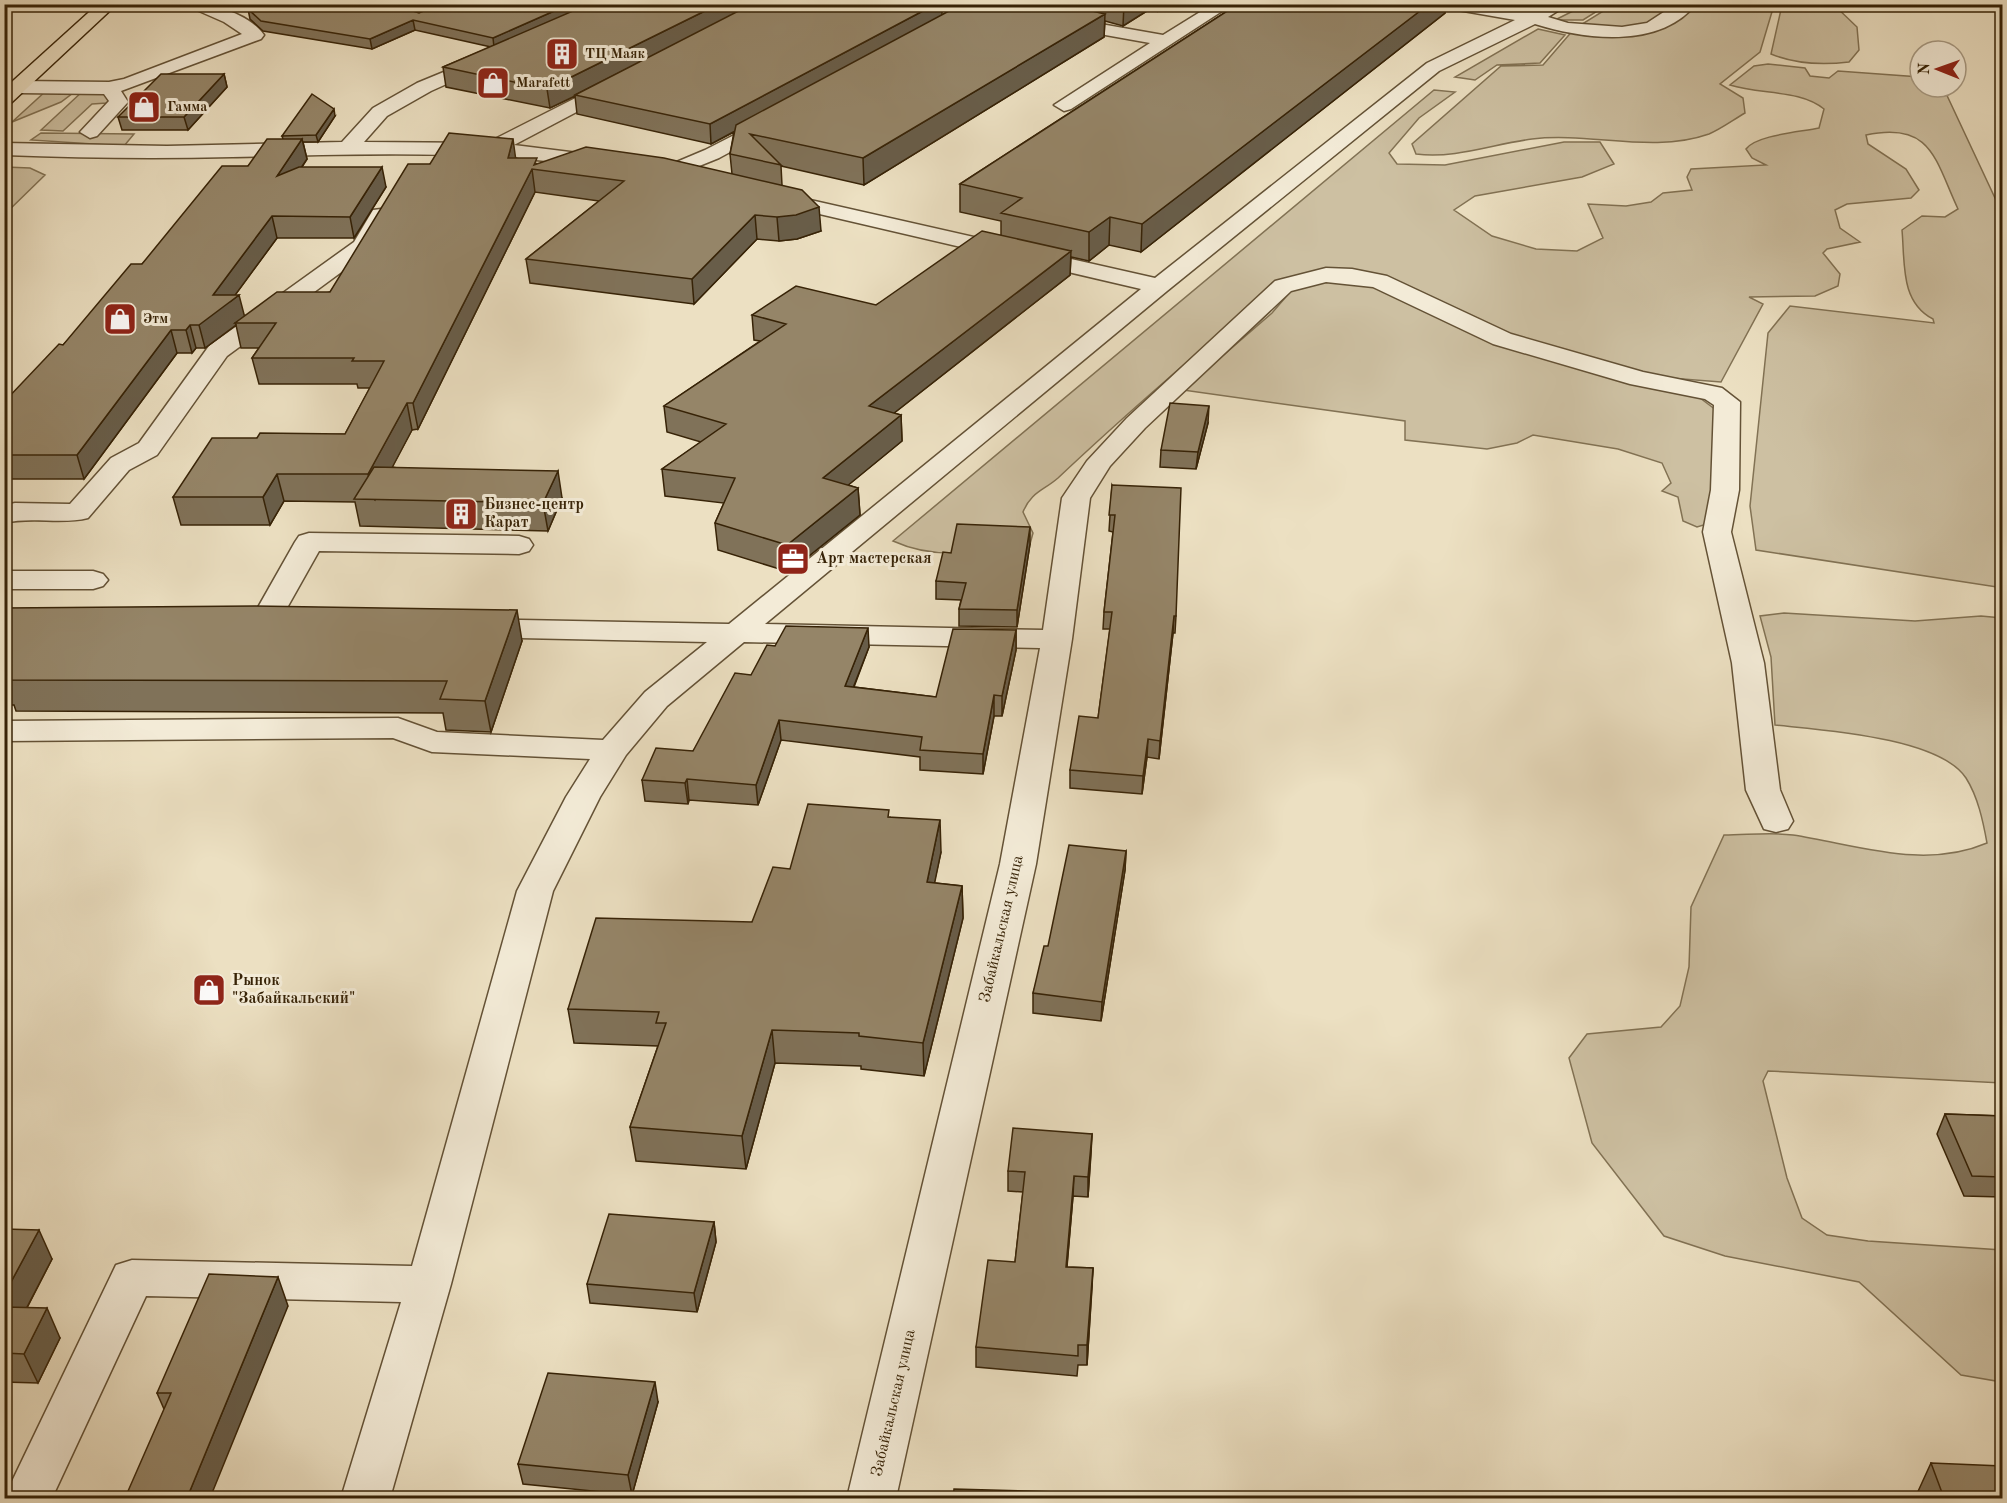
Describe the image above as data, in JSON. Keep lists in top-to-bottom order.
{
  "streets": {
    "street": ["Забайкальская улица"]
  },
  "places": {
    "building": ["ТЦ Маяк", "Бизнес-центр Карат"],
    "shop": [
      "Marafett",
      "Гамма",
      "Этм",
      "Рынок \"Забайкальский\""
    ],
    "office": ["Арт мастерская"]
  },
  "north": "left"
}
